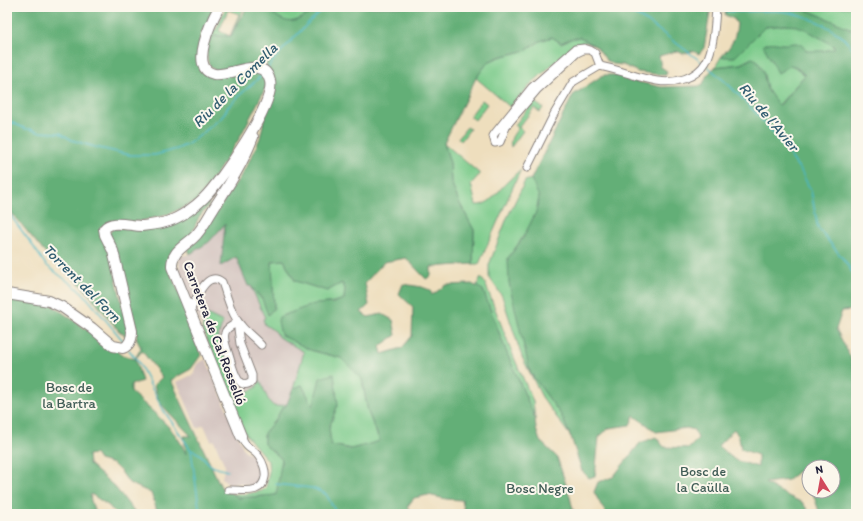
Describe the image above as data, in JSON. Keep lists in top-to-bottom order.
{
  "streets": {
    "main road": ["Carretera de Cal Rosselló"]
  },
  "water": ["Riu de la Comella", "Riu de l'Avier", "Torrent del Forn"],
  "parks": ["Bosc de la Bartra", "Bosc de la Caülla", "Bosc Negre"],
  "north": "top"
}
